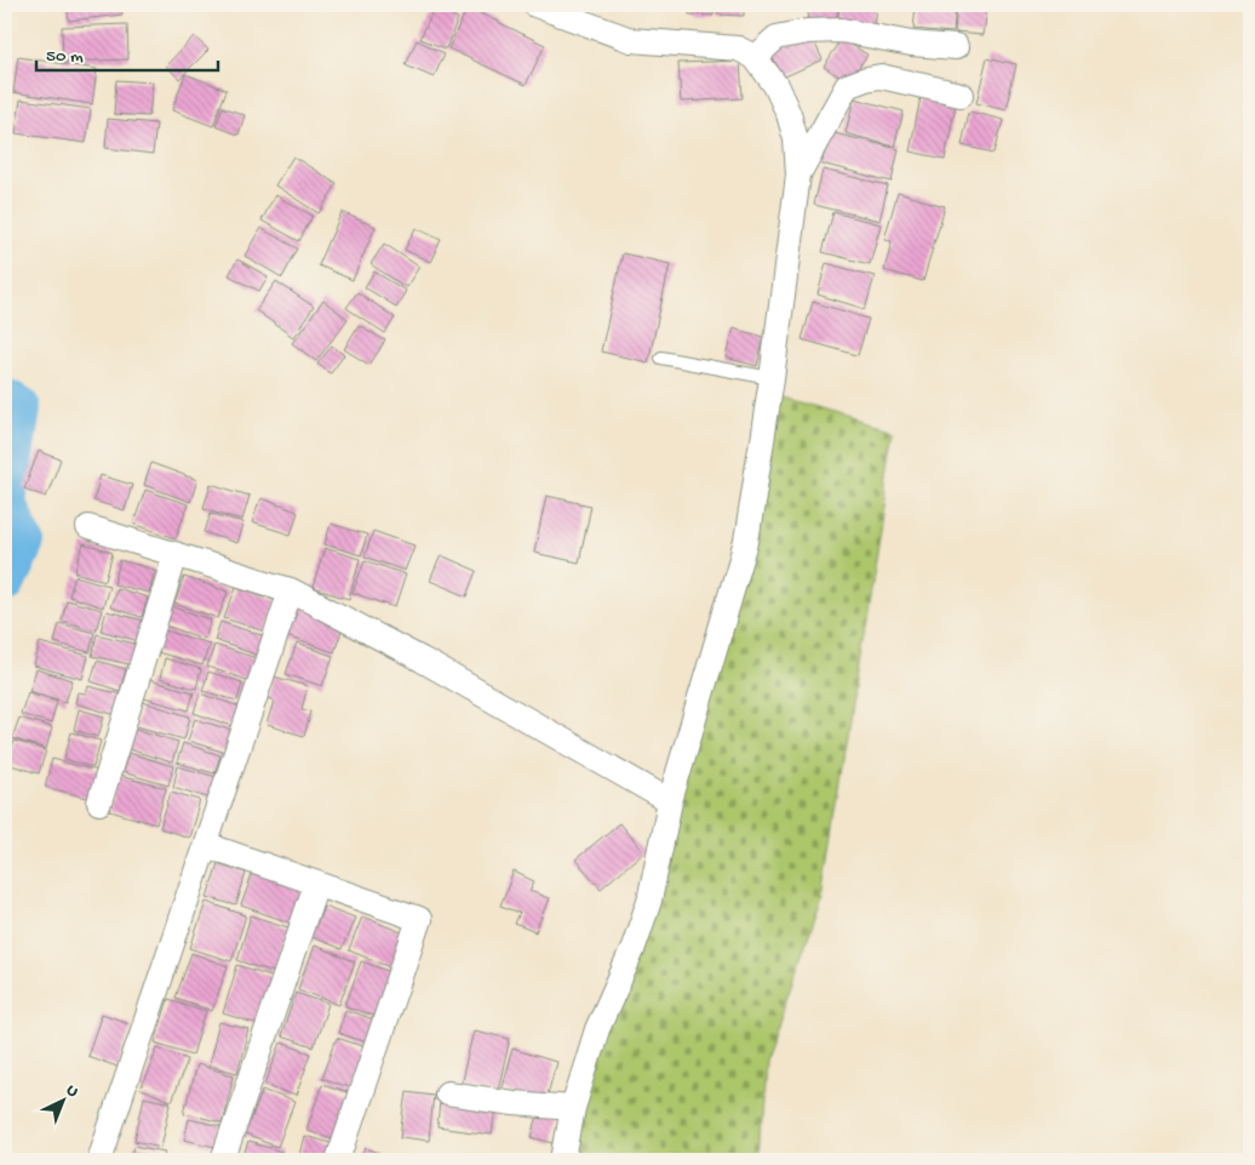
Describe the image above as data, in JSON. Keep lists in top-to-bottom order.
{
  "scale_bar": "50 m",
  "north": "top right"
}
